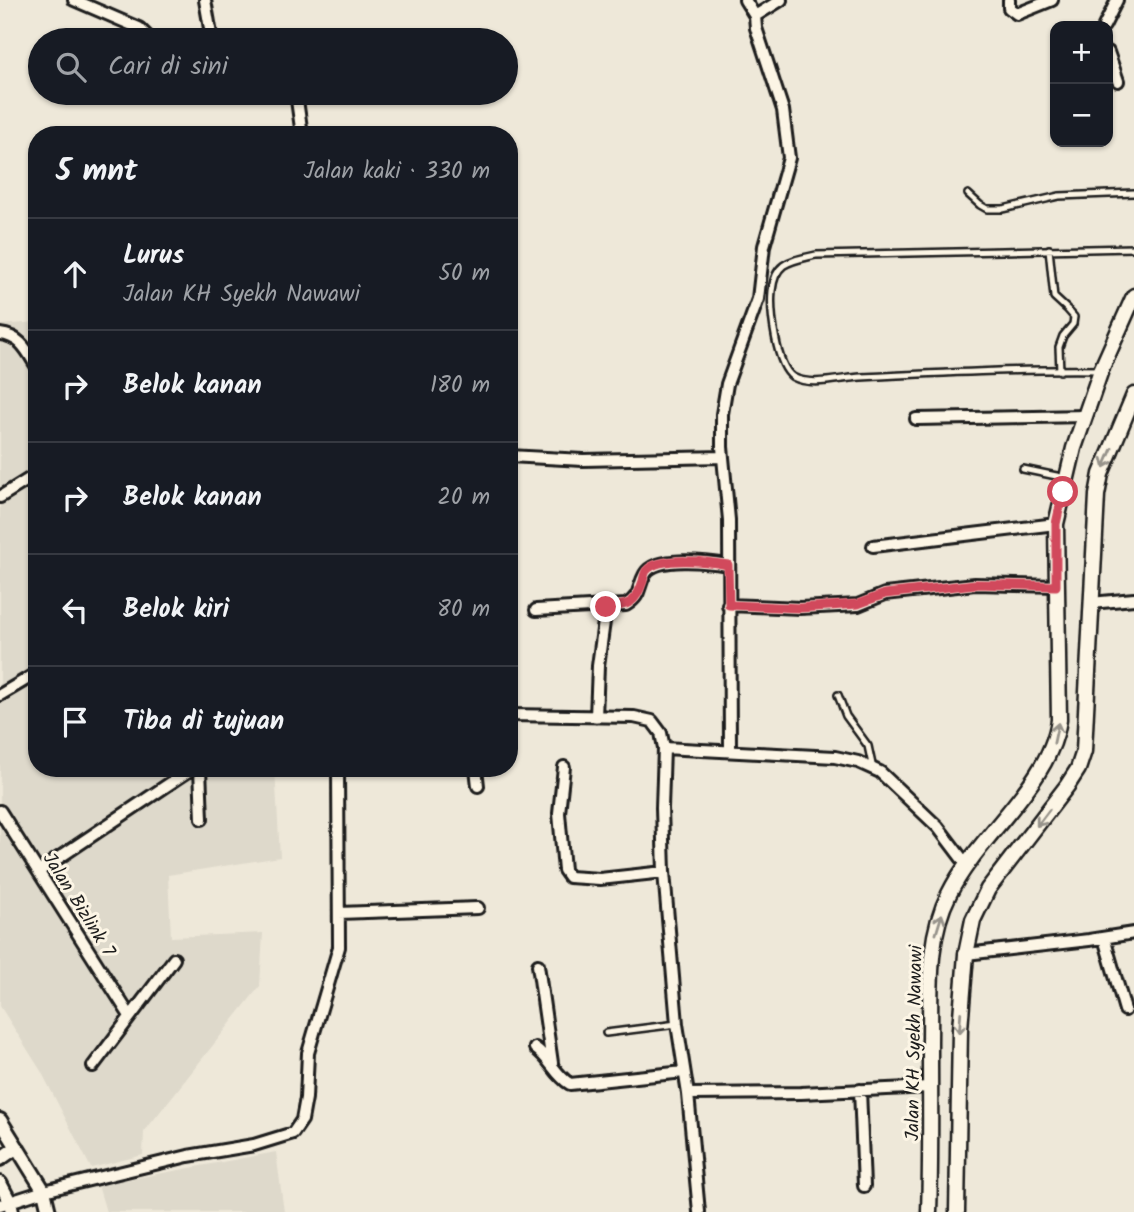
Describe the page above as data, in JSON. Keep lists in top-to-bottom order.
{
  "streets": {
    "main road": ["Jalan KH Syekh Nawawi"],
    "street": ["Jalan Bizlink 7"]
  },
  "page": {
    "map_buttons": ["+", "−"],
    "search": "Cari di sini",
    "heading": ["5 mnt", "Jalan kaki · 330 m"],
    "list": [
      ["Lurus", "Jalan KH Syekh Nawawi", "50 m"],
      ["Belok kanan", "180 m"],
      ["Belok kanan", "20 m"],
      ["Belok kiri", "80 m"],
      "Tiba di tujuan"
    ]
  }
}
